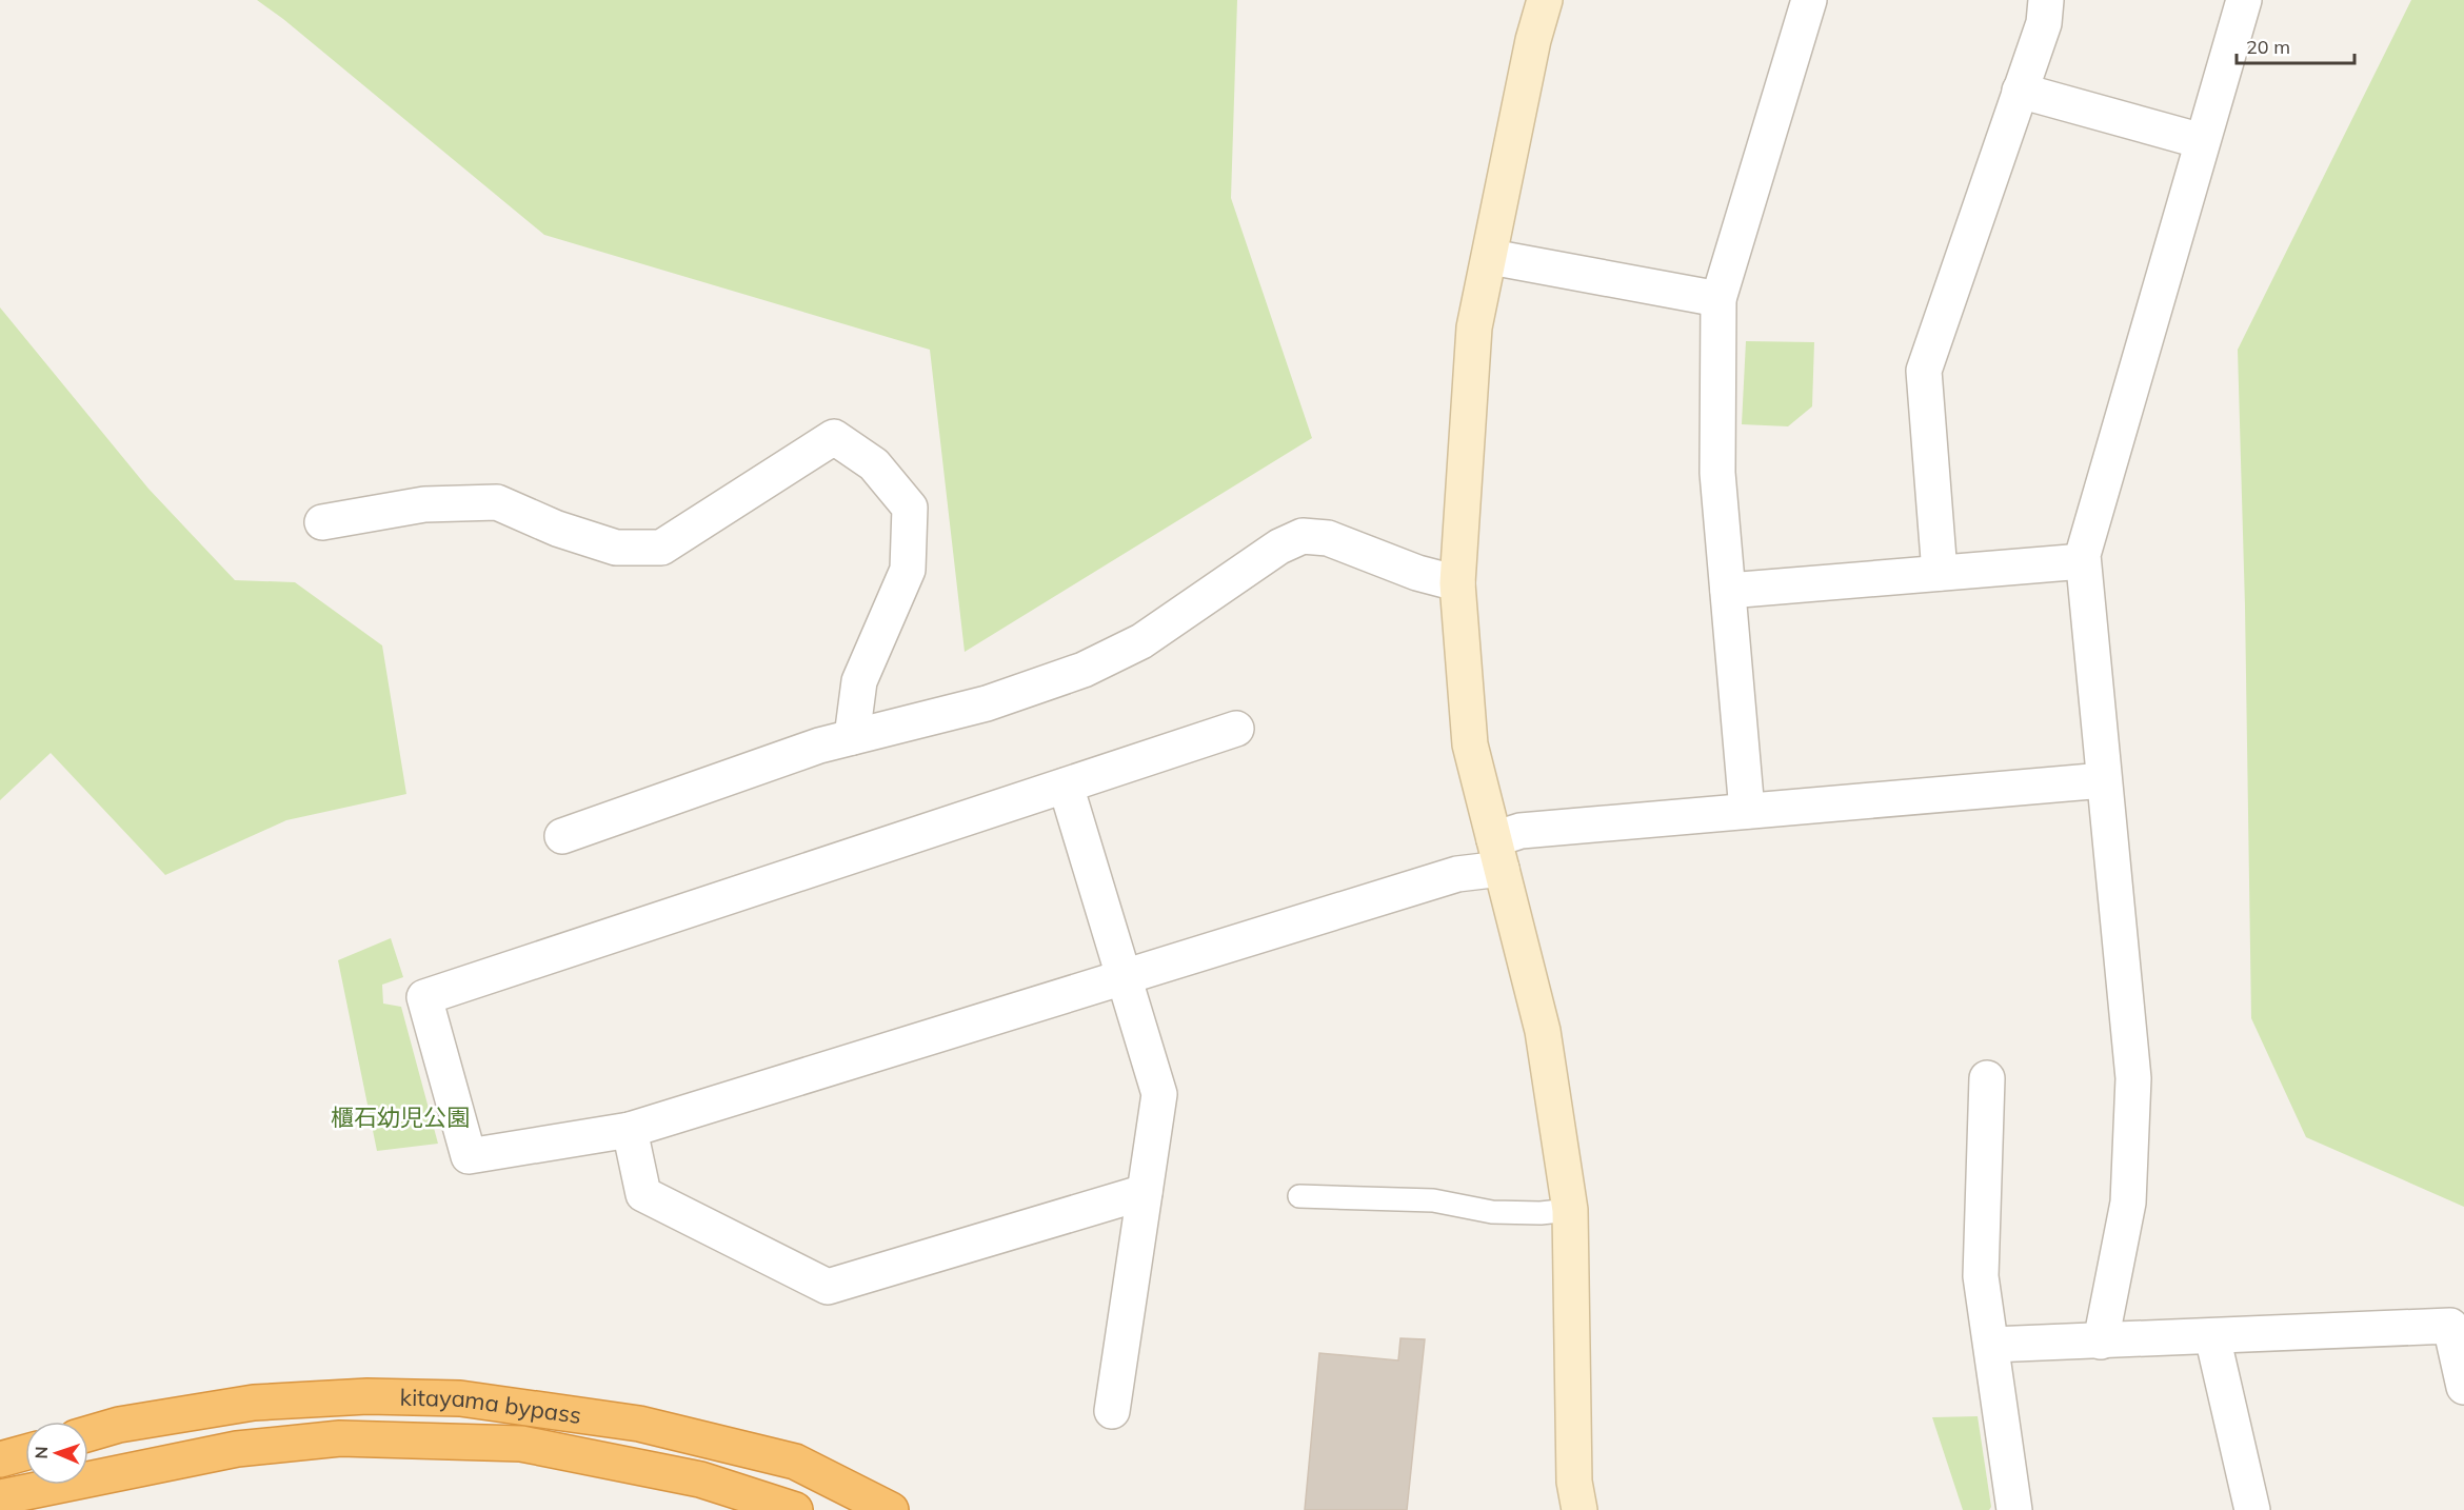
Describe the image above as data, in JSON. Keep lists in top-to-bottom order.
{
  "streets": {
    "highway": ["kitayama bypass"]
  },
  "parks": ["櫃石幼児公園"],
  "scale_bar": "20 m",
  "north": "left"
}
